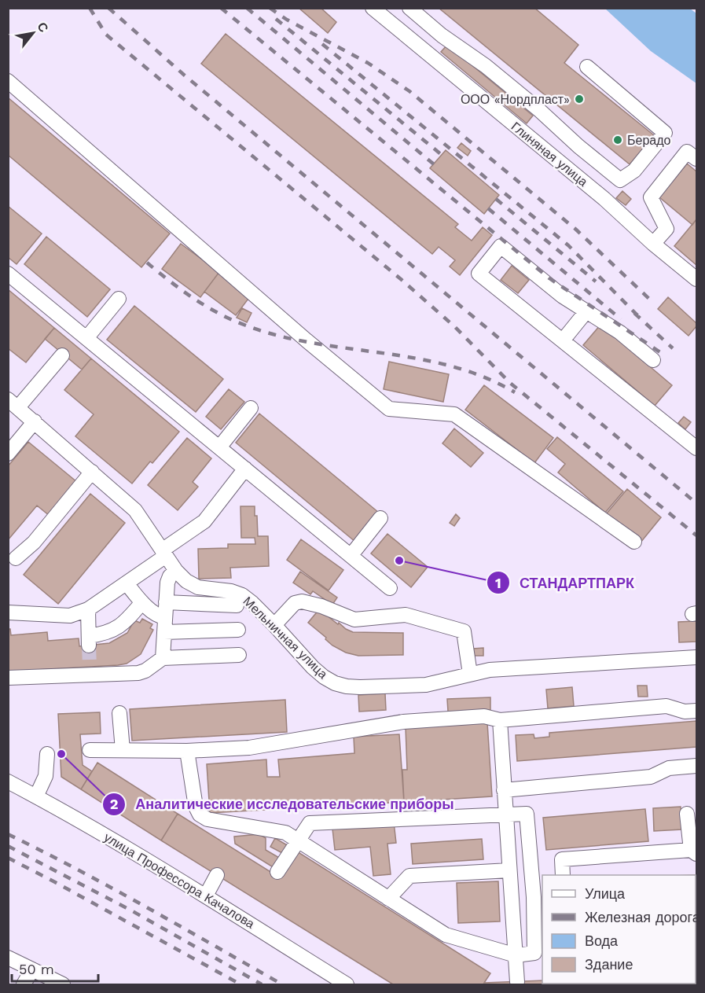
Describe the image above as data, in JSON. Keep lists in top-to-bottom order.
{
  "streets": {
    "street": ["Глиняная улица", "Мельничная улица", "улица Профессора Качалова"]
  },
  "places": [
    "ООО «Нордпласт»",
    "Берадо",
    "СТАНДАРТПАРК",
    "Аналитические исследовательские приборы"
  ],
  "legend": [
    "Улица",
    "Железная дорога",
    "Вода",
    "Здание"
  ],
  "scale_bar": "50 m",
  "north": "top right"
}
